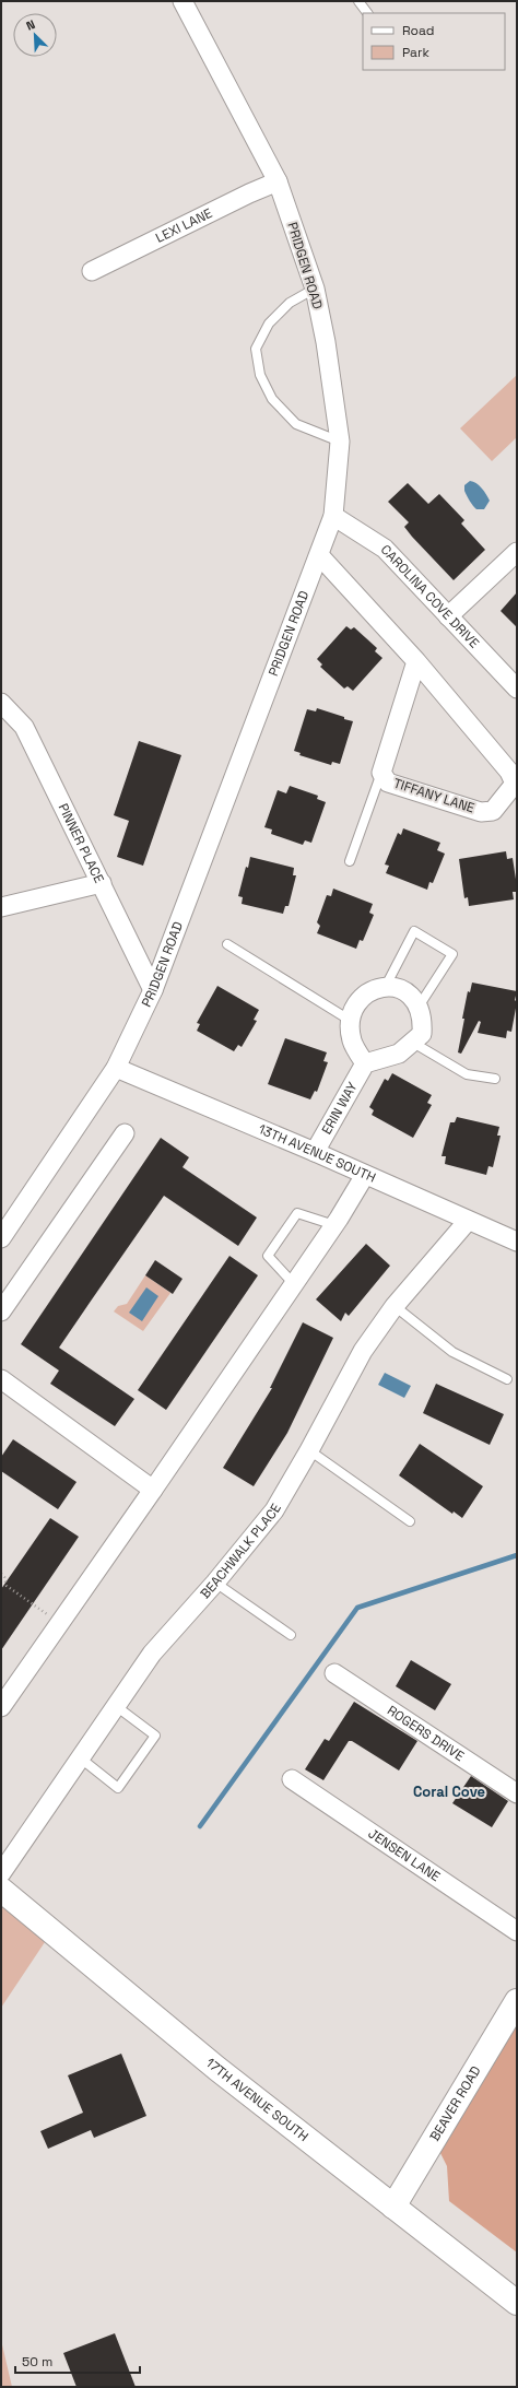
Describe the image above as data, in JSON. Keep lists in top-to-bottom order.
{
  "streets": {
    "street": [
      "LEXI LANE",
      "PRIDGEN ROAD",
      "CAROLINA COVE DRIVE",
      "TIFFANY LANE",
      "PINNER PLACE",
      "ERIN WAY",
      "13TH AVENUE SOUTH",
      "BEACHWALK PLACE",
      "ROGERS DRIVE",
      "JENSEN LANE",
      "17TH AVENUE SOUTH",
      "BEAVER ROAD"
    ]
  },
  "crossings": [
    ["LEXI LANE", "PRIDGEN ROAD"],
    ["PRIDGEN ROAD", "CAROLINA COVE DRIVE"],
    ["PRIDGEN ROAD", "TIFFANY LANE"],
    ["PRIDGEN ROAD", "PINNER PLACE"],
    ["PRIDGEN ROAD", "13TH AVENUE SOUTH"],
    ["ERIN WAY", "13TH AVENUE SOUTH"],
    ["13TH AVENUE SOUTH", "BEACHWALK PLACE"],
    ["17TH AVENUE SOUTH", "BEAVER ROAD"]
  ],
  "districts": ["Coral Cove"],
  "legend": ["Road", "Park"],
  "scale_bar": "50 m",
  "north": "top left"
}
